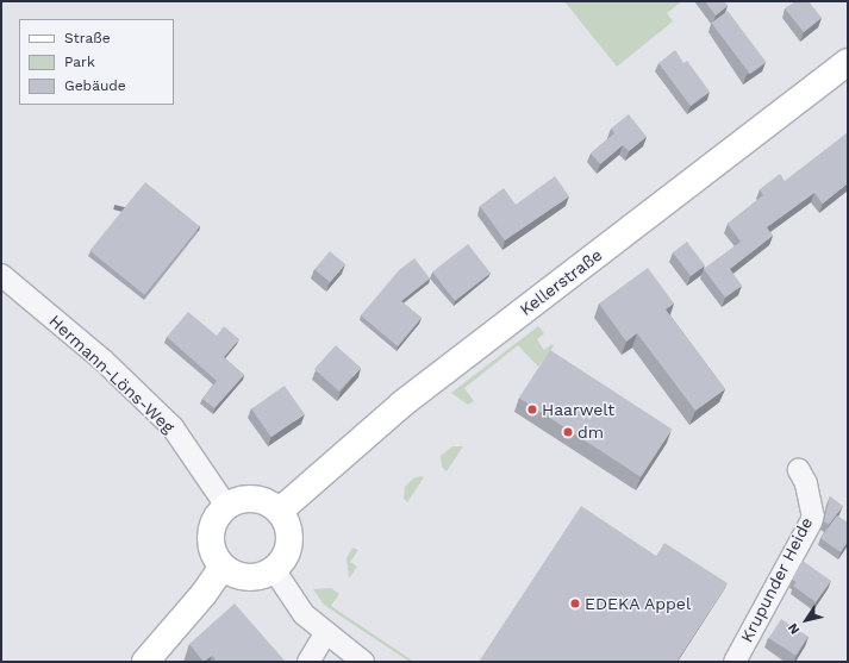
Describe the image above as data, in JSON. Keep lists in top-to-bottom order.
{
  "streets": {
    "main road": ["Kellerstraße"],
    "street": ["Hermann-Löns-Weg", "Krupunder Heide"]
  },
  "crossings": [
    ["Kellerstraße", "Hermann-Löns-Weg"]
  ],
  "places": ["Haarwelt", "dm", "EDEKA Appel"],
  "legend": ["Straße", "Park", "Gebäude"],
  "north": "bottom left"
}
